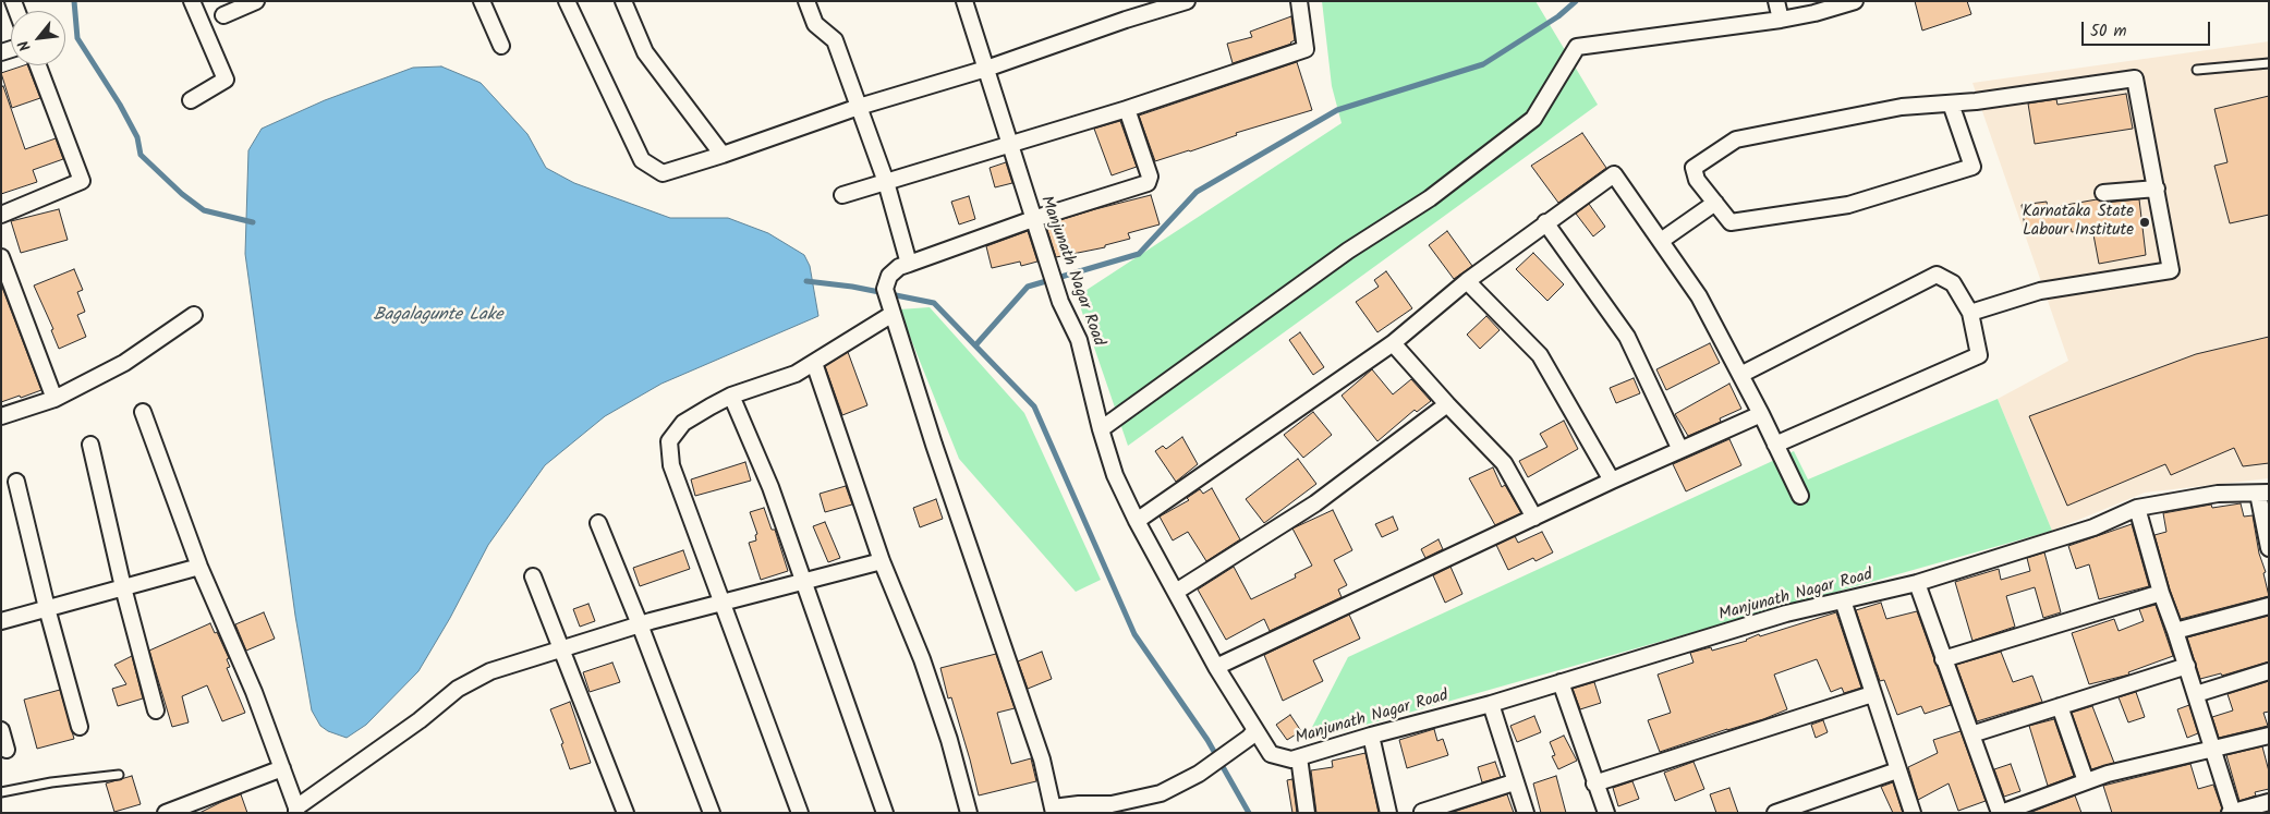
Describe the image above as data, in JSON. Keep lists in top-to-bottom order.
{
  "streets": {
    "street": ["Manjunath Nagar Road"]
  },
  "water": ["Bagalagunte Lake"],
  "places": ["Karnataka State Labour Institute"],
  "scale_bar": "50 m",
  "north": "bottom left"
}
